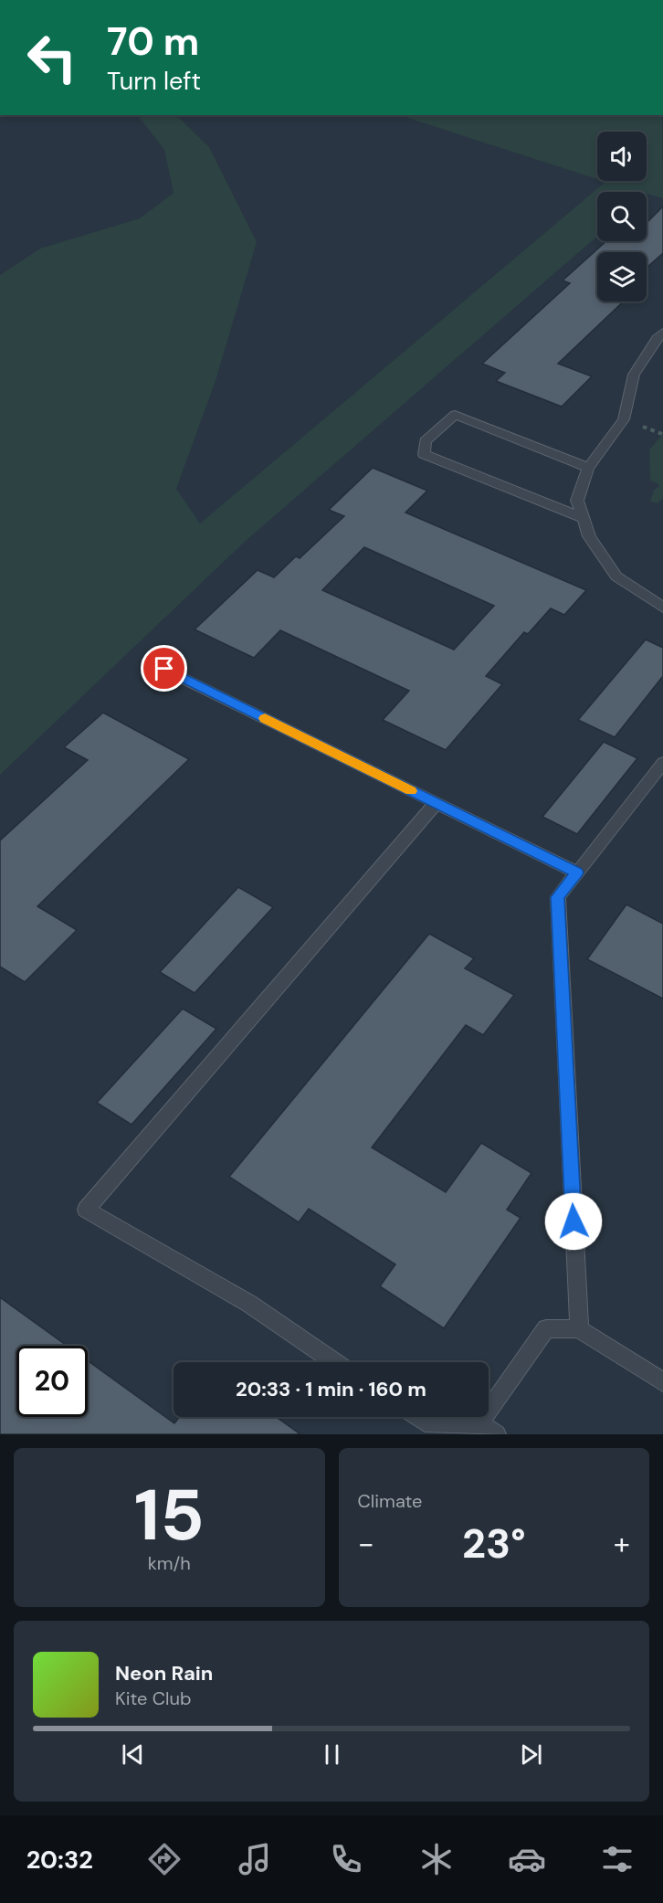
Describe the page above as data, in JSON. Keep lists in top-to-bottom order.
{
  "page": {
    "turn": ["70 m", "Turn left"],
    "limit": "20",
    "trip": "20:33 · 1 min · 160 m",
    "tile": [
      ["15", "km/h"],
      "Climate"
    ],
    "heat": ["−", "23°", "+"],
    "song": ["Neon Rain", "Kite Club"],
    "tabs": "20:32"
  }
}
